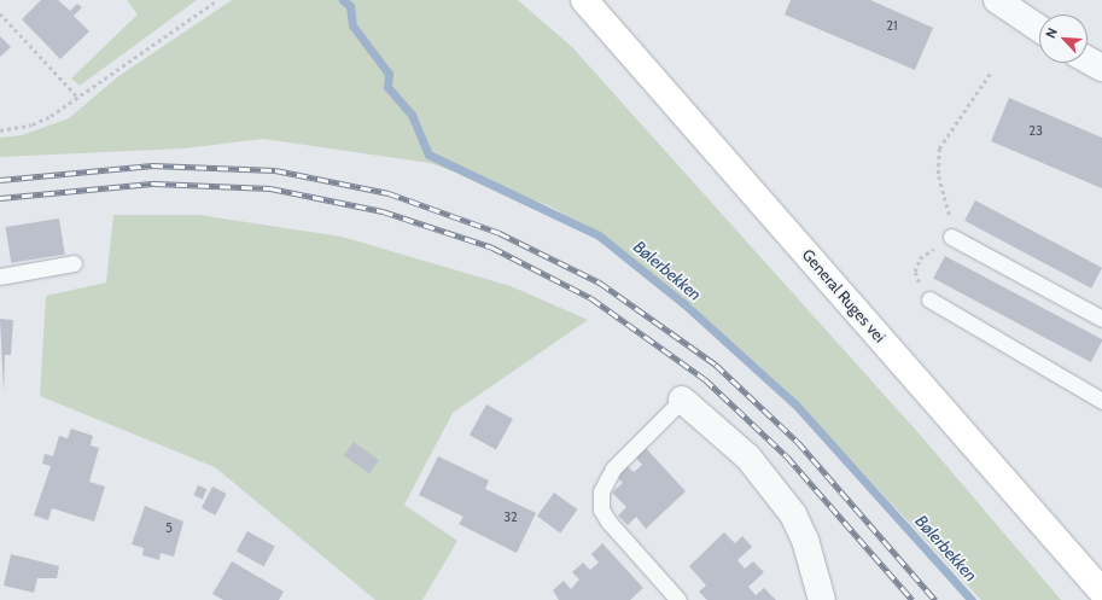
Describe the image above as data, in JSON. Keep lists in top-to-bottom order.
{
  "streets": {
    "main road": ["General Ruges vei"]
  },
  "water": ["Bølerbekken"],
  "house_numbers": [
    "21",
    "23",
    "32",
    "5"
  ],
  "north": "top left"
}
